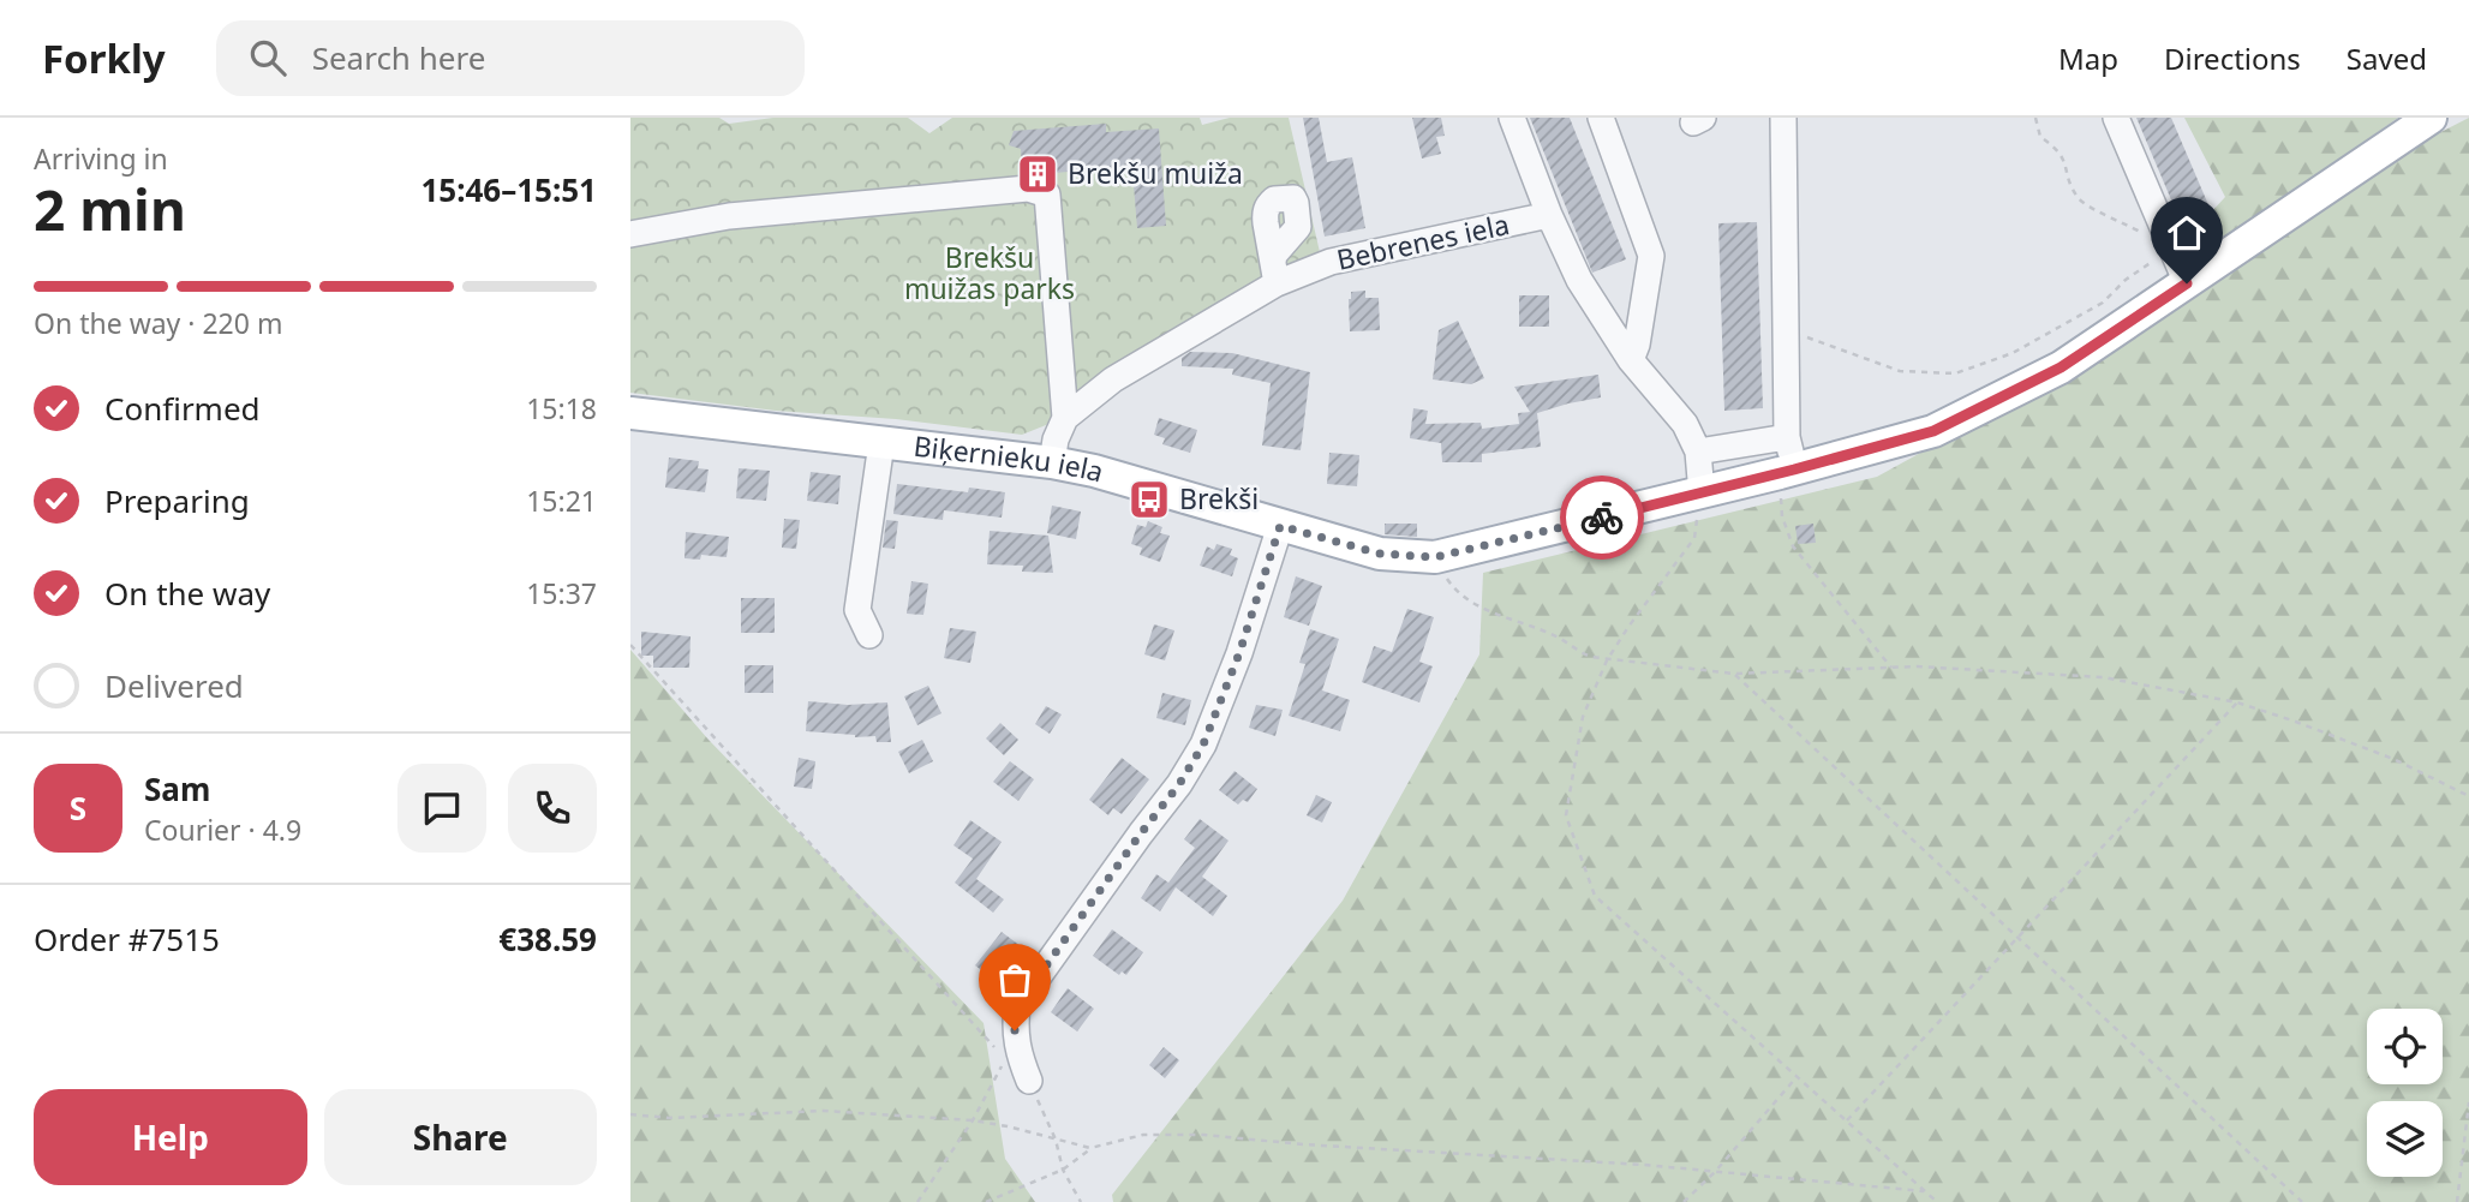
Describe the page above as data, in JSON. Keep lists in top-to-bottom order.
{
  "streets": {
    "main road": ["Biķernieku iela"],
    "street": ["Bebrenes iela"]
  },
  "parks": ["Brekšu muižas parks"],
  "places": {
    "building": ["Brekšu muiža"],
    "bus stop": ["Brekši"]
  },
  "page": {
    "header": "Forkly",
    "search": "Search here",
    "nav": ["Map", "Directions", "Saved"],
    "heading": ["2 min", "Arriving in", "15:46–15:51"],
    "panel": [
      "Sam",
      "Courier · 4.9",
      "Order #7515",
      "€38.59"
    ],
    "bar": "On the way · 220 m",
    "list": [
      ["Confirmed", "15:18"],
      ["Preparing", "15:21"],
      ["On the way", "15:37"],
      "Delivered"
    ],
    "round": "S",
    "buttons": ["Help", "Share"]
  }
}
